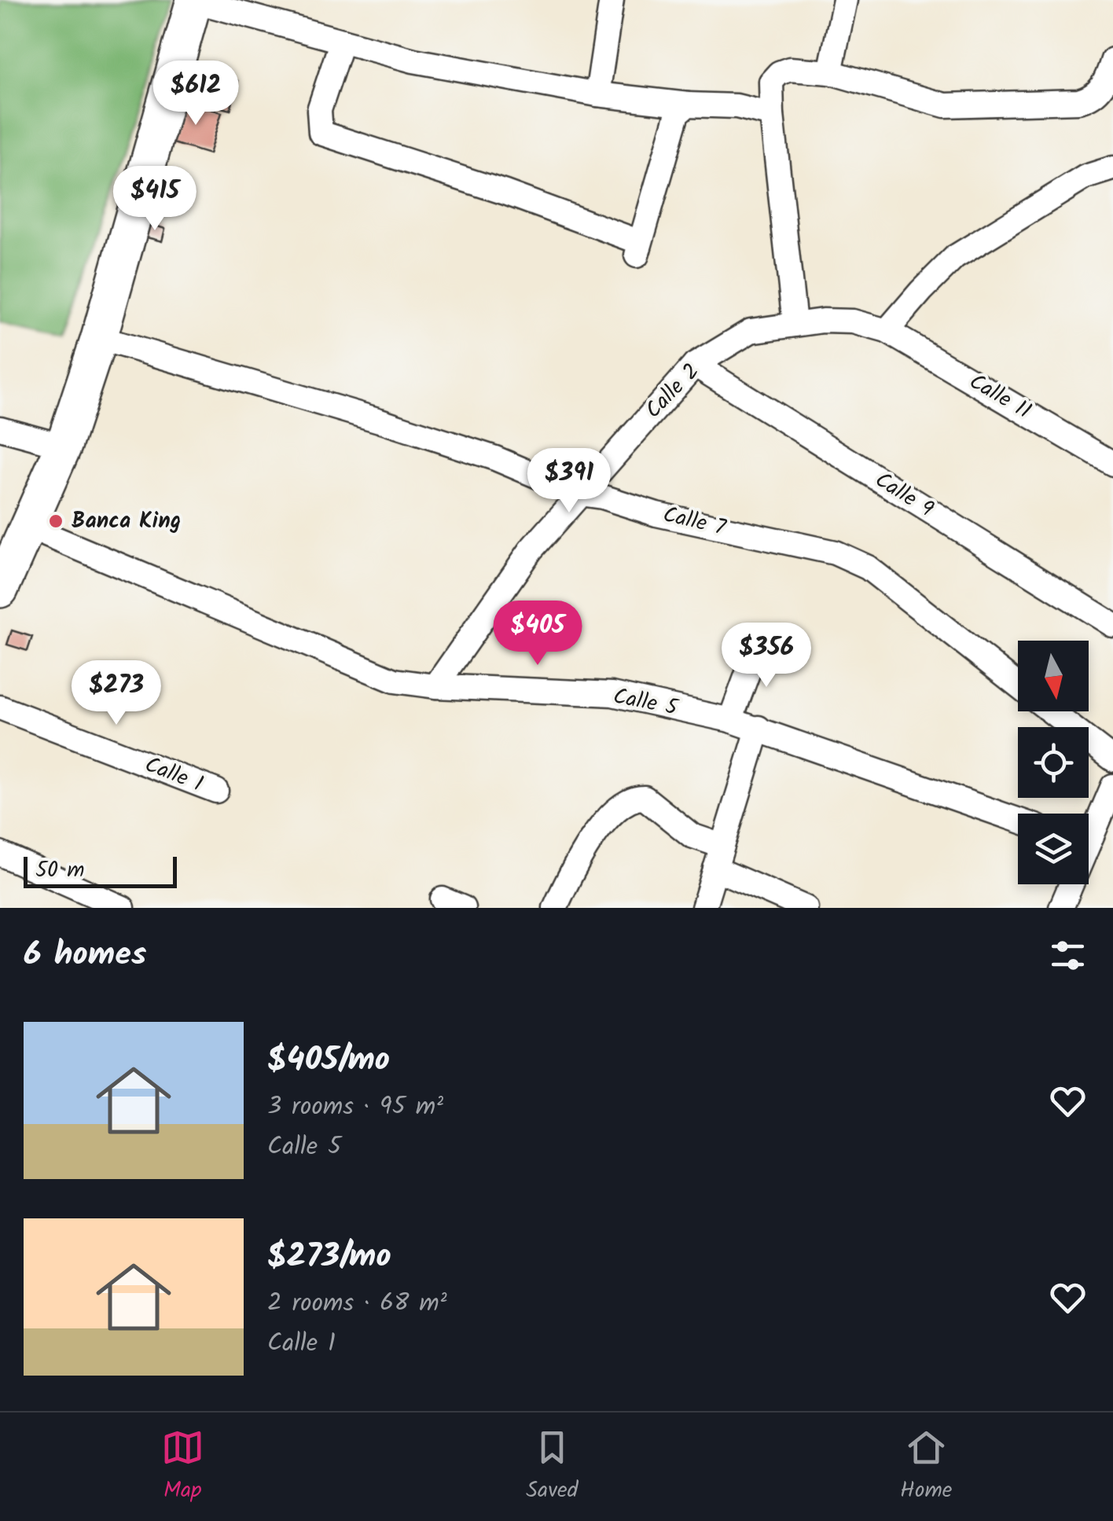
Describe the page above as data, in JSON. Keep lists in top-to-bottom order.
{
  "streets": {
    "street": [
      "Calle 2",
      "Calle 11",
      "Calle 9",
      "Calle 7",
      "Calle 5",
      "Calle 1"
    ]
  },
  "crossings": [
    ["Calle 2", "Calle 11"],
    ["Calle 2", "Calle 9"],
    ["Calle 2", "Calle 7"],
    ["Calle 2", "Calle 5"]
  ],
  "places": ["Banca King"],
  "scale_bar": "50 m",
  "north": "bottom",
  "page": {
    "price": [
      "$612",
      "$415",
      "$391",
      "$405",
      "$356",
      "$273"
    ],
    "scale": "50 m",
    "heading": "6 homes",
    "list": [
      {
        "name": "$405/mo",
        "note": "3 rooms · 95 m² · Calle 5"
      },
      {
        "name": "$273/mo",
        "note": "2 rooms · 68 m² · Calle 1"
      }
    ],
    "tabs": ["Map", "Saved", "Home"]
  }
}
